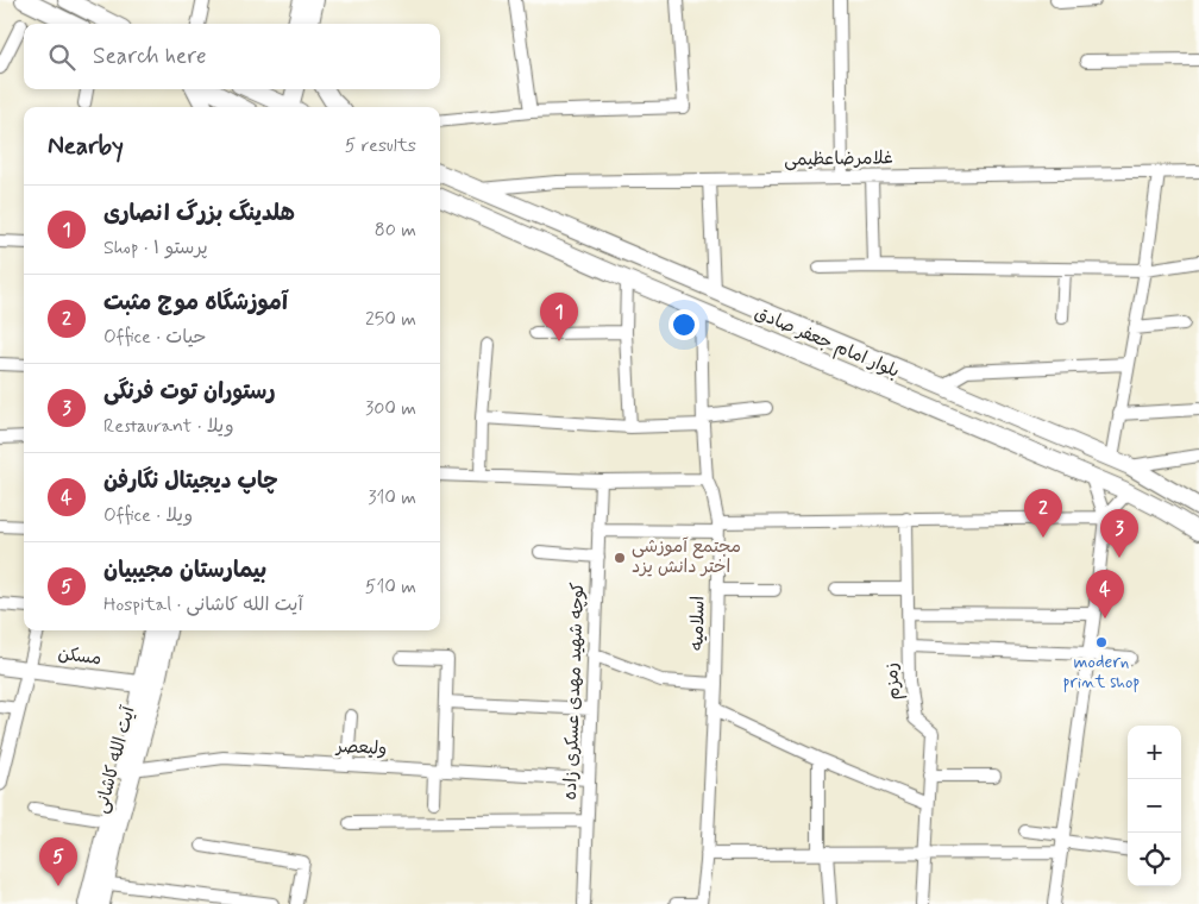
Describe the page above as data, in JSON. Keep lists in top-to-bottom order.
{
  "streets": {
    "main road": ["بلوار امام جعفر صادق", "مسکن", "آیت الله کاشانی"],
    "street": [
      "غلامرضاعظیمی",
      "اسلامیه",
      "زمزم",
      "کوچه شهید مهدی عسکری زاده",
      "ولیعصر"
    ]
  },
  "crossings": [
    ["غلامرضاعظیمی", "بلوار امام جعفر صادق"],
    ["بلوار امام جعفر صادق", "اسلامیه"],
    ["مسکن", "آیت الله کاشانی"],
    ["کوچه شهید مهدی عسکری زاده", "ولیعصر"],
    ["ولیعصر", "آیت الله کاشانی"]
  ],
  "places": ["مجتمع آموزشی اختر دانش یزد", "modern print shop"],
  "page": {
    "search": "Search here",
    "heading": ["Nearby", "5 results"],
    "list": [
      {
        "mark": "1",
        "name": "هلدینگ بزرگ انصاری",
        "note": "Shop · پرستو ۱",
        "value": "80 m"
      },
      {
        "mark": "2",
        "name": "آموزشگاه موج مثبت",
        "note": "Office · حیات",
        "value": "250 m"
      },
      {
        "mark": "3",
        "name": "رستوران توت فرنگی",
        "note": "Restaurant · ویلا",
        "value": "300 m"
      },
      {
        "mark": "4",
        "name": "چاپ دیجیتال نگارفن",
        "note": "Office · ویلا",
        "value": "310 m"
      },
      {
        "mark": "5",
        "name": "بیمارستان مجیبیان",
        "note": "Hospital · آیت الله کاشانی",
        "value": "510 m"
      }
    ],
    "pins": [
      "1",
      "2",
      "3",
      "4",
      "5"
    ],
    "map_buttons": ["+", "−"]
  }
}
